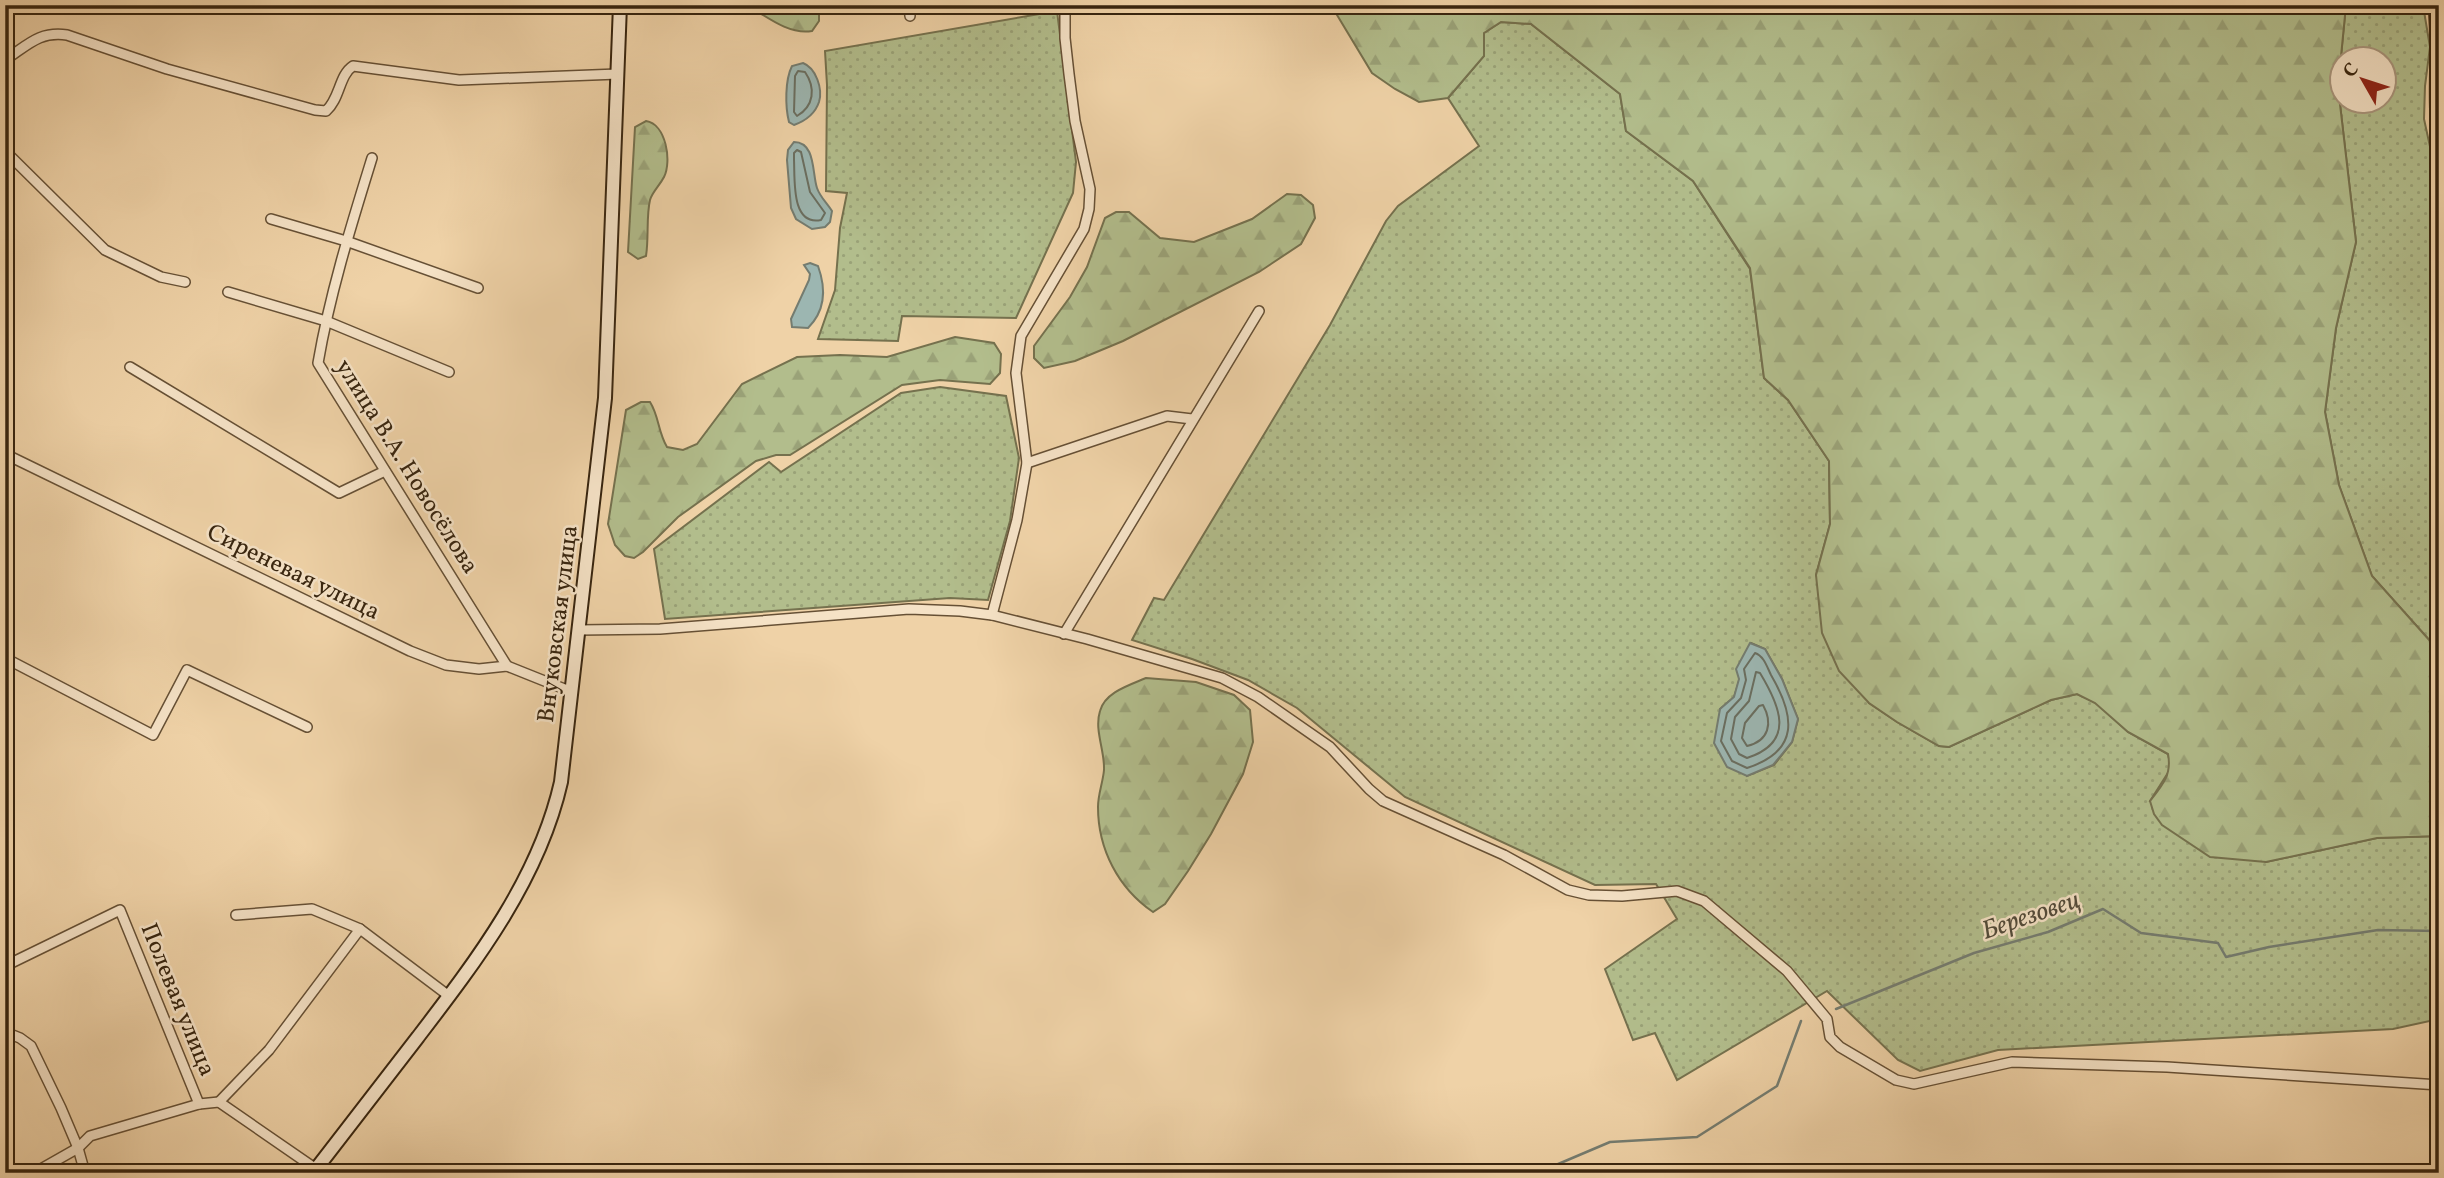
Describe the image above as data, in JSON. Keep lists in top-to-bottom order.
{
  "streets": {
    "main road": ["Внуковская улица"],
    "street": ["улица В.А. Новосёлова", "Сиреневая улица", "Полевая улица"]
  },
  "crossings": [
    ["улица В.А. Новосёлова", "Сиреневая улица"],
    ["Сиреневая улица", "Внуковская улица"]
  ],
  "water": ["Березовец"],
  "north": "top left"
}
